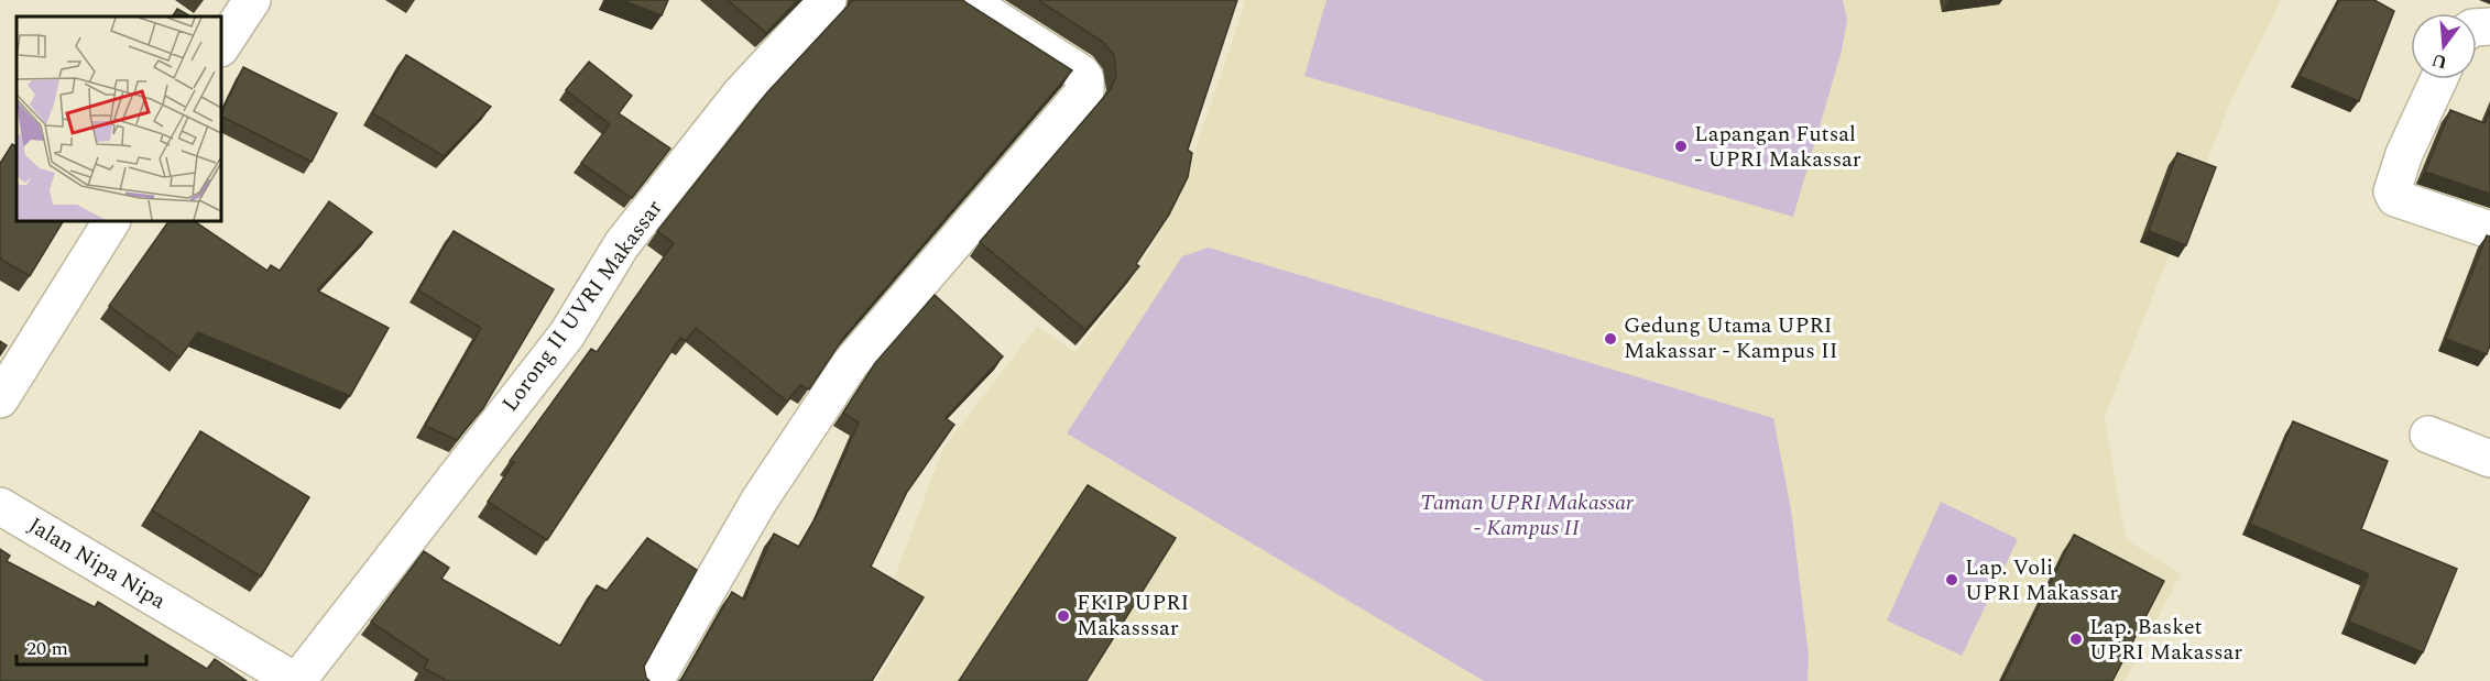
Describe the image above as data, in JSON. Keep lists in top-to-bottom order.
{
  "streets": {
    "street": ["Lorong II UVRI Makassar", "Jalan Nipa Nipa"]
  },
  "crossings": [
    ["Lorong II UVRI Makassar", "Jalan Nipa Nipa"]
  ],
  "parks": ["Taman UPRI Makassar - Kampus II"],
  "places": [
    "Lapangan Futsal - UPRI Makassar",
    "Gedung Utama UPRI Makassar - Kampus II",
    "Lap. Voli UPRI Makassar",
    "FKIP UPRI Makasssar",
    "Lap. Basket UPRI Makassar"
  ],
  "scale_bar": "20 m",
  "north": "bottom"
}
